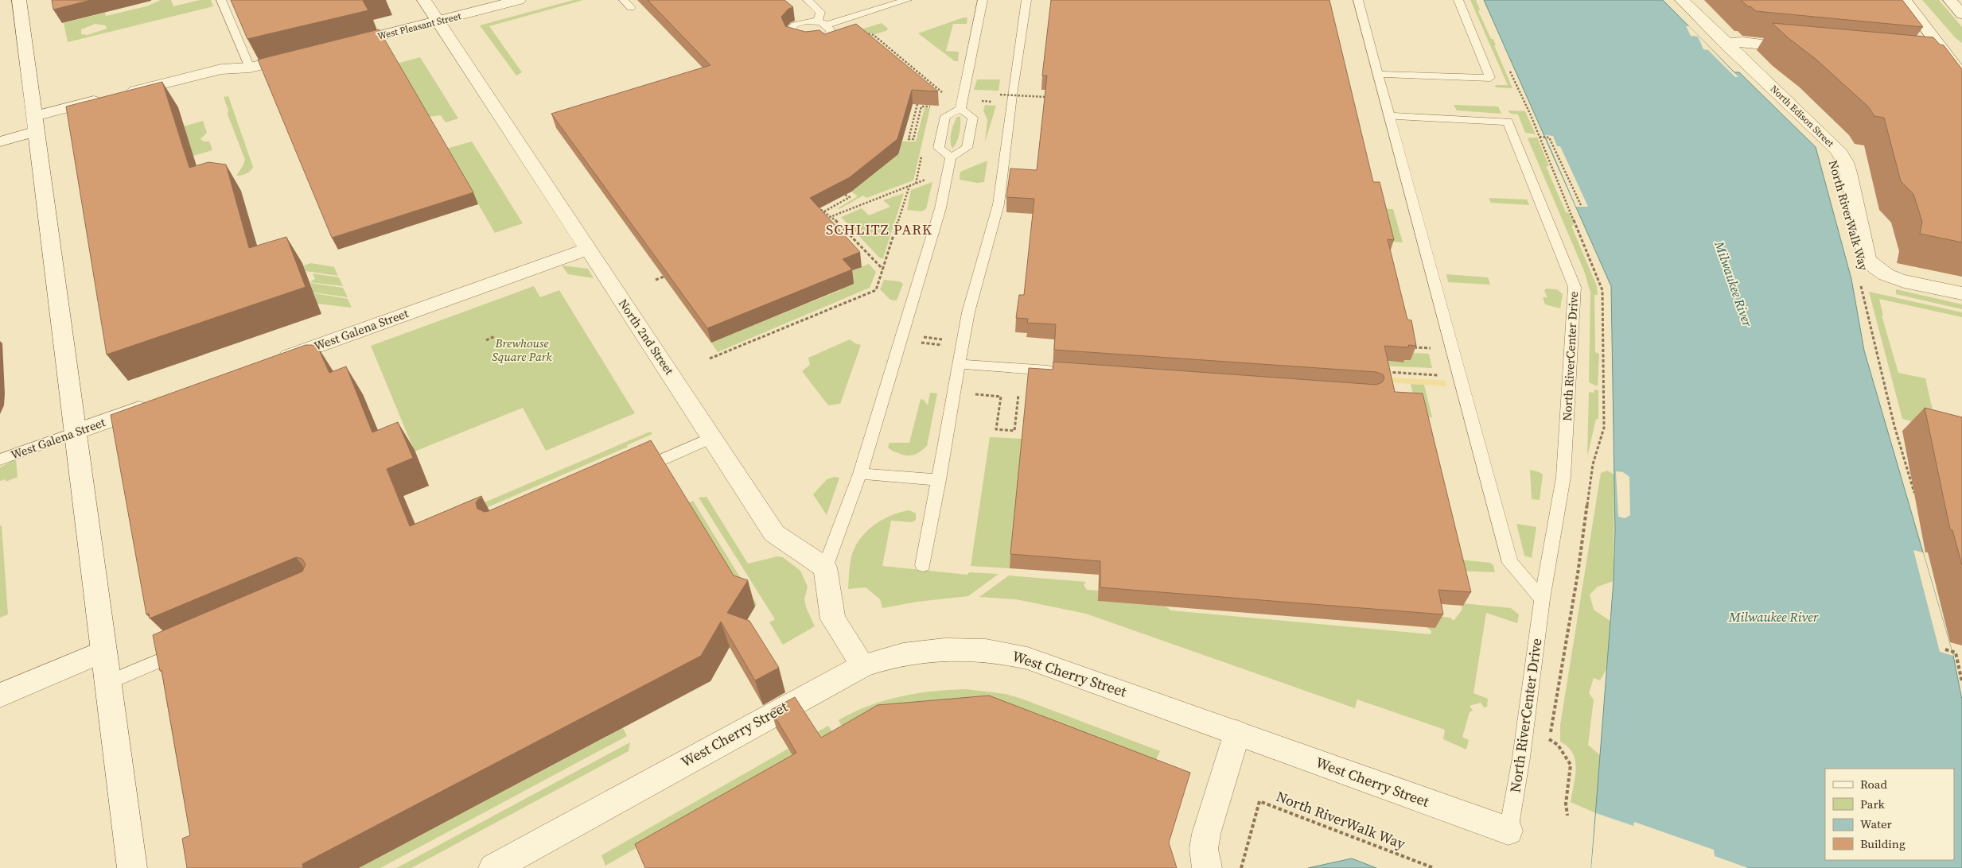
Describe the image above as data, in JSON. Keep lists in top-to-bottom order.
{
  "streets": {
    "street": [
      "West Pleasant Street",
      "North Edison Street",
      "West Galena Street",
      "North 2nd Street",
      "West Cherry Street"
    ],
    "lane": ["North RiverCenter Drive"],
    "path": ["North RiverWalk Way"]
  },
  "crossings": [
    ["West Pleasant Street", "North 2nd Street"],
    ["West Galena Street", "North 2nd Street"],
    ["North RiverCenter Drive", "West Cherry Street"]
  ],
  "districts": ["SCHLITZ PARK"],
  "water": ["Milwaukee River"],
  "parks": ["Brewhouse Square Park"],
  "legend": [
    "Road",
    "Park",
    "Water",
    "Building"
  ]
}
